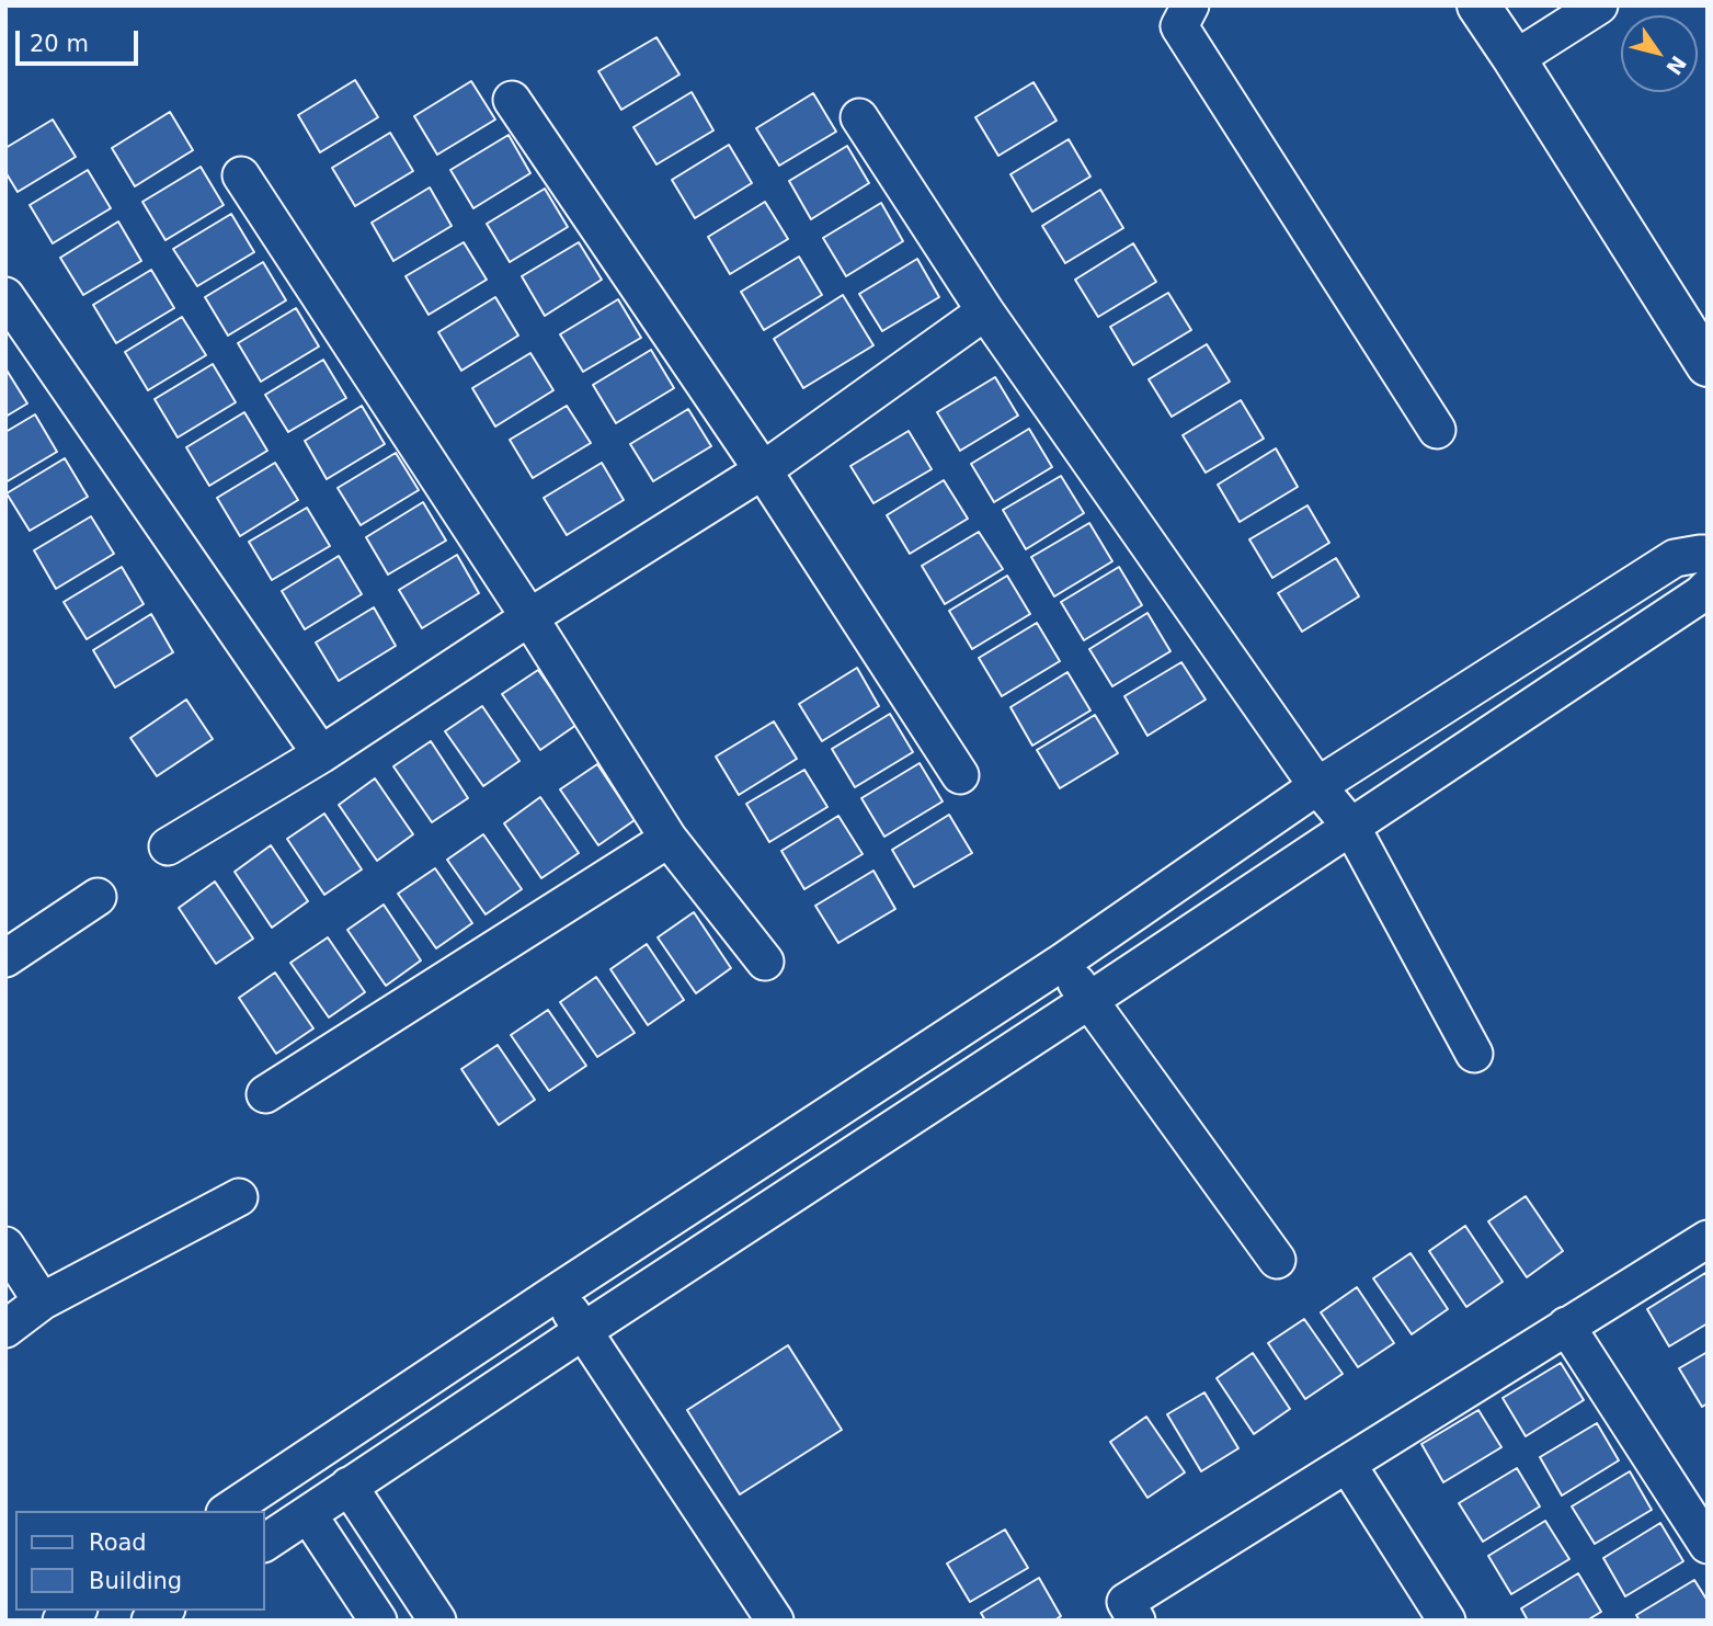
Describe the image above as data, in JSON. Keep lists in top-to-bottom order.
{
  "legend": ["Road", "Building"],
  "scale_bar": "20 m",
  "north": "bottom right"
}
